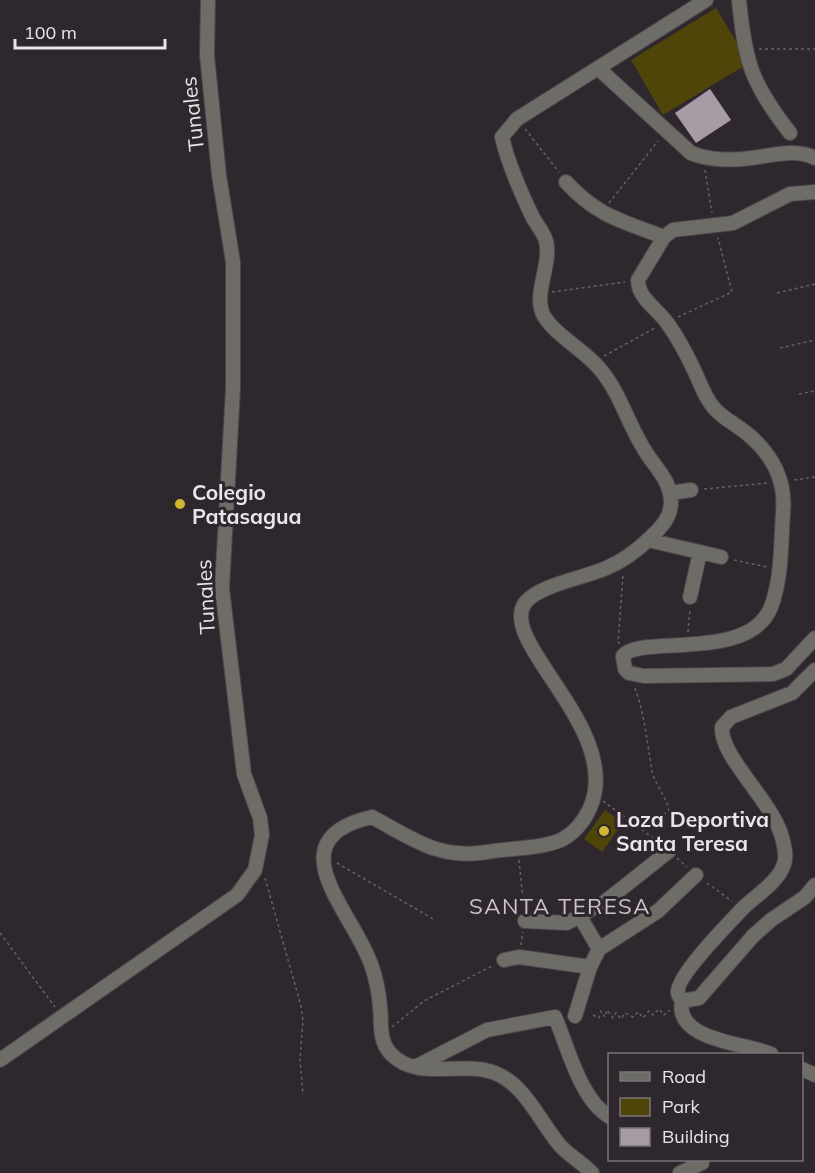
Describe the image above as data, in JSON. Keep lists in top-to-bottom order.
{
  "streets": {
    "street": ["Tunales"]
  },
  "districts": ["SANTA TERESA"],
  "places": ["Colegio Patasagua", "Loza Deportiva Santa Teresa"],
  "legend": ["Road", "Park", "Building"],
  "scale_bar": "100 m"
}
